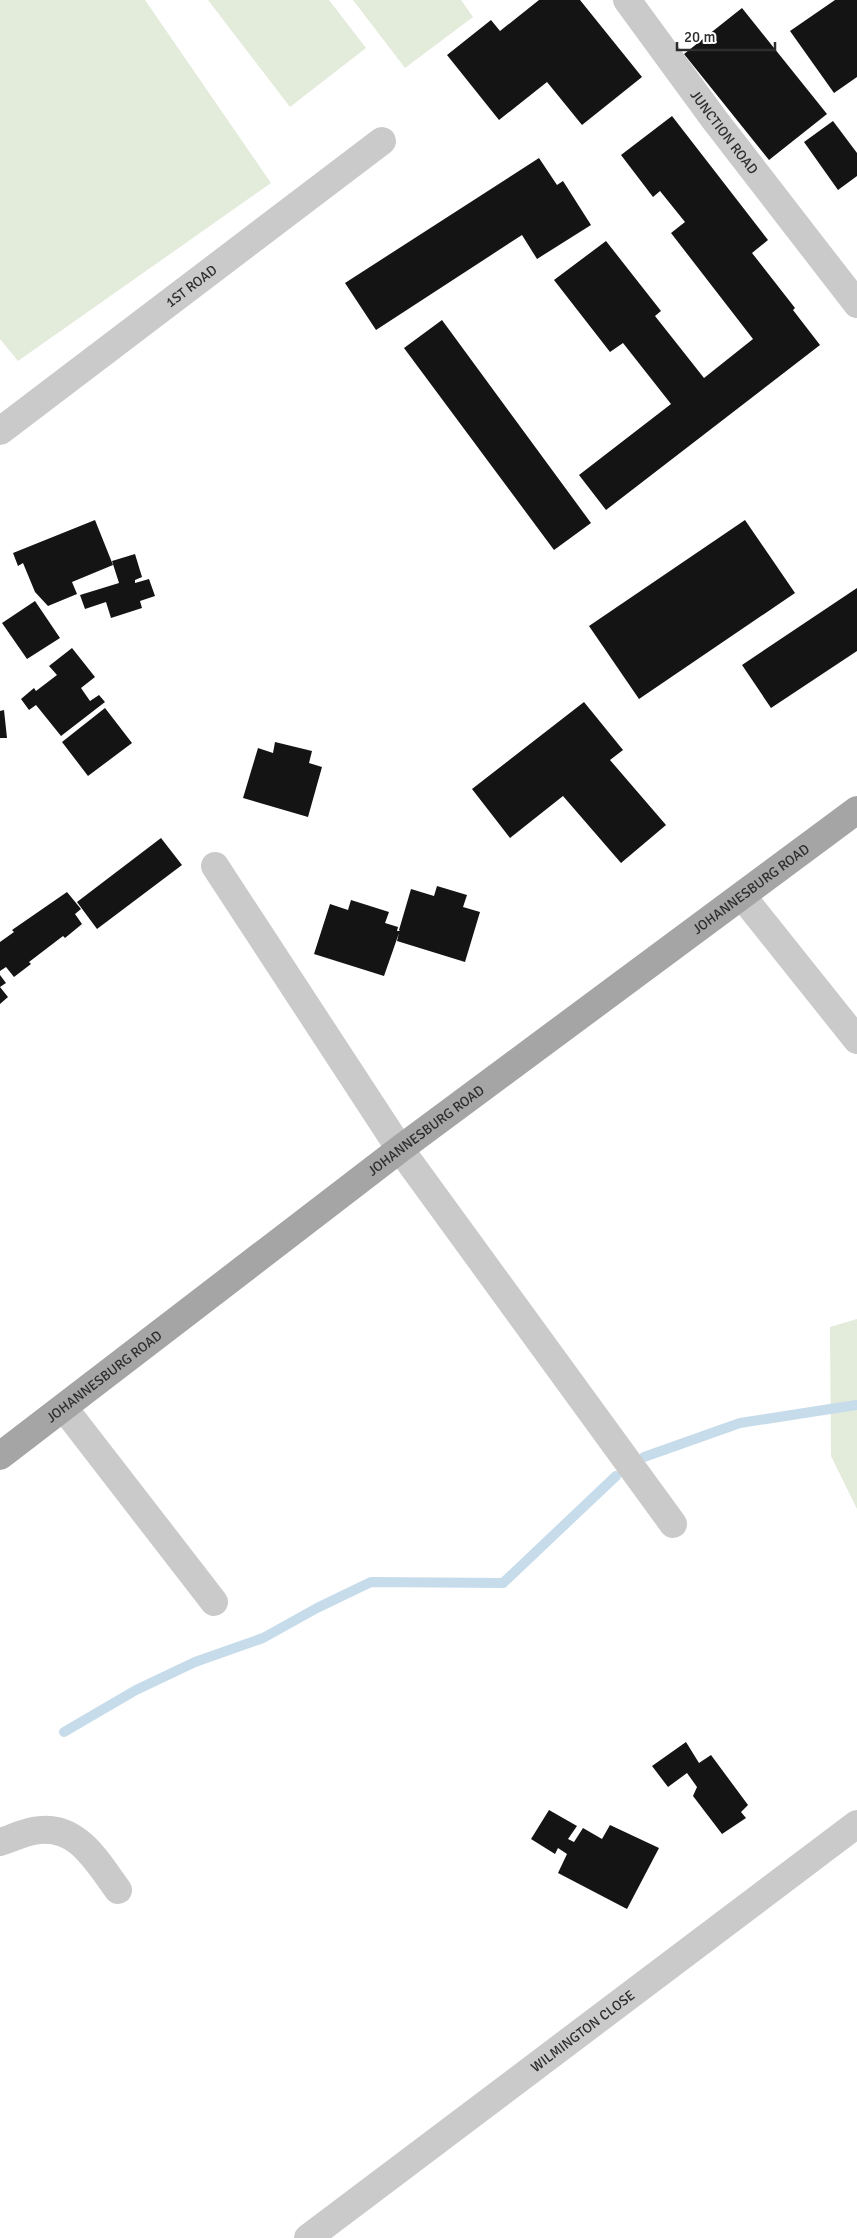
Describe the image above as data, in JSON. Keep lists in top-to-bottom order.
{
  "streets": {
    "main road": ["JOHANNESBURG ROAD"],
    "street": ["JUNCTION ROAD", "1ST ROAD", "WILMINGTON CLOSE"]
  },
  "scale_bar": "20 m"
}
